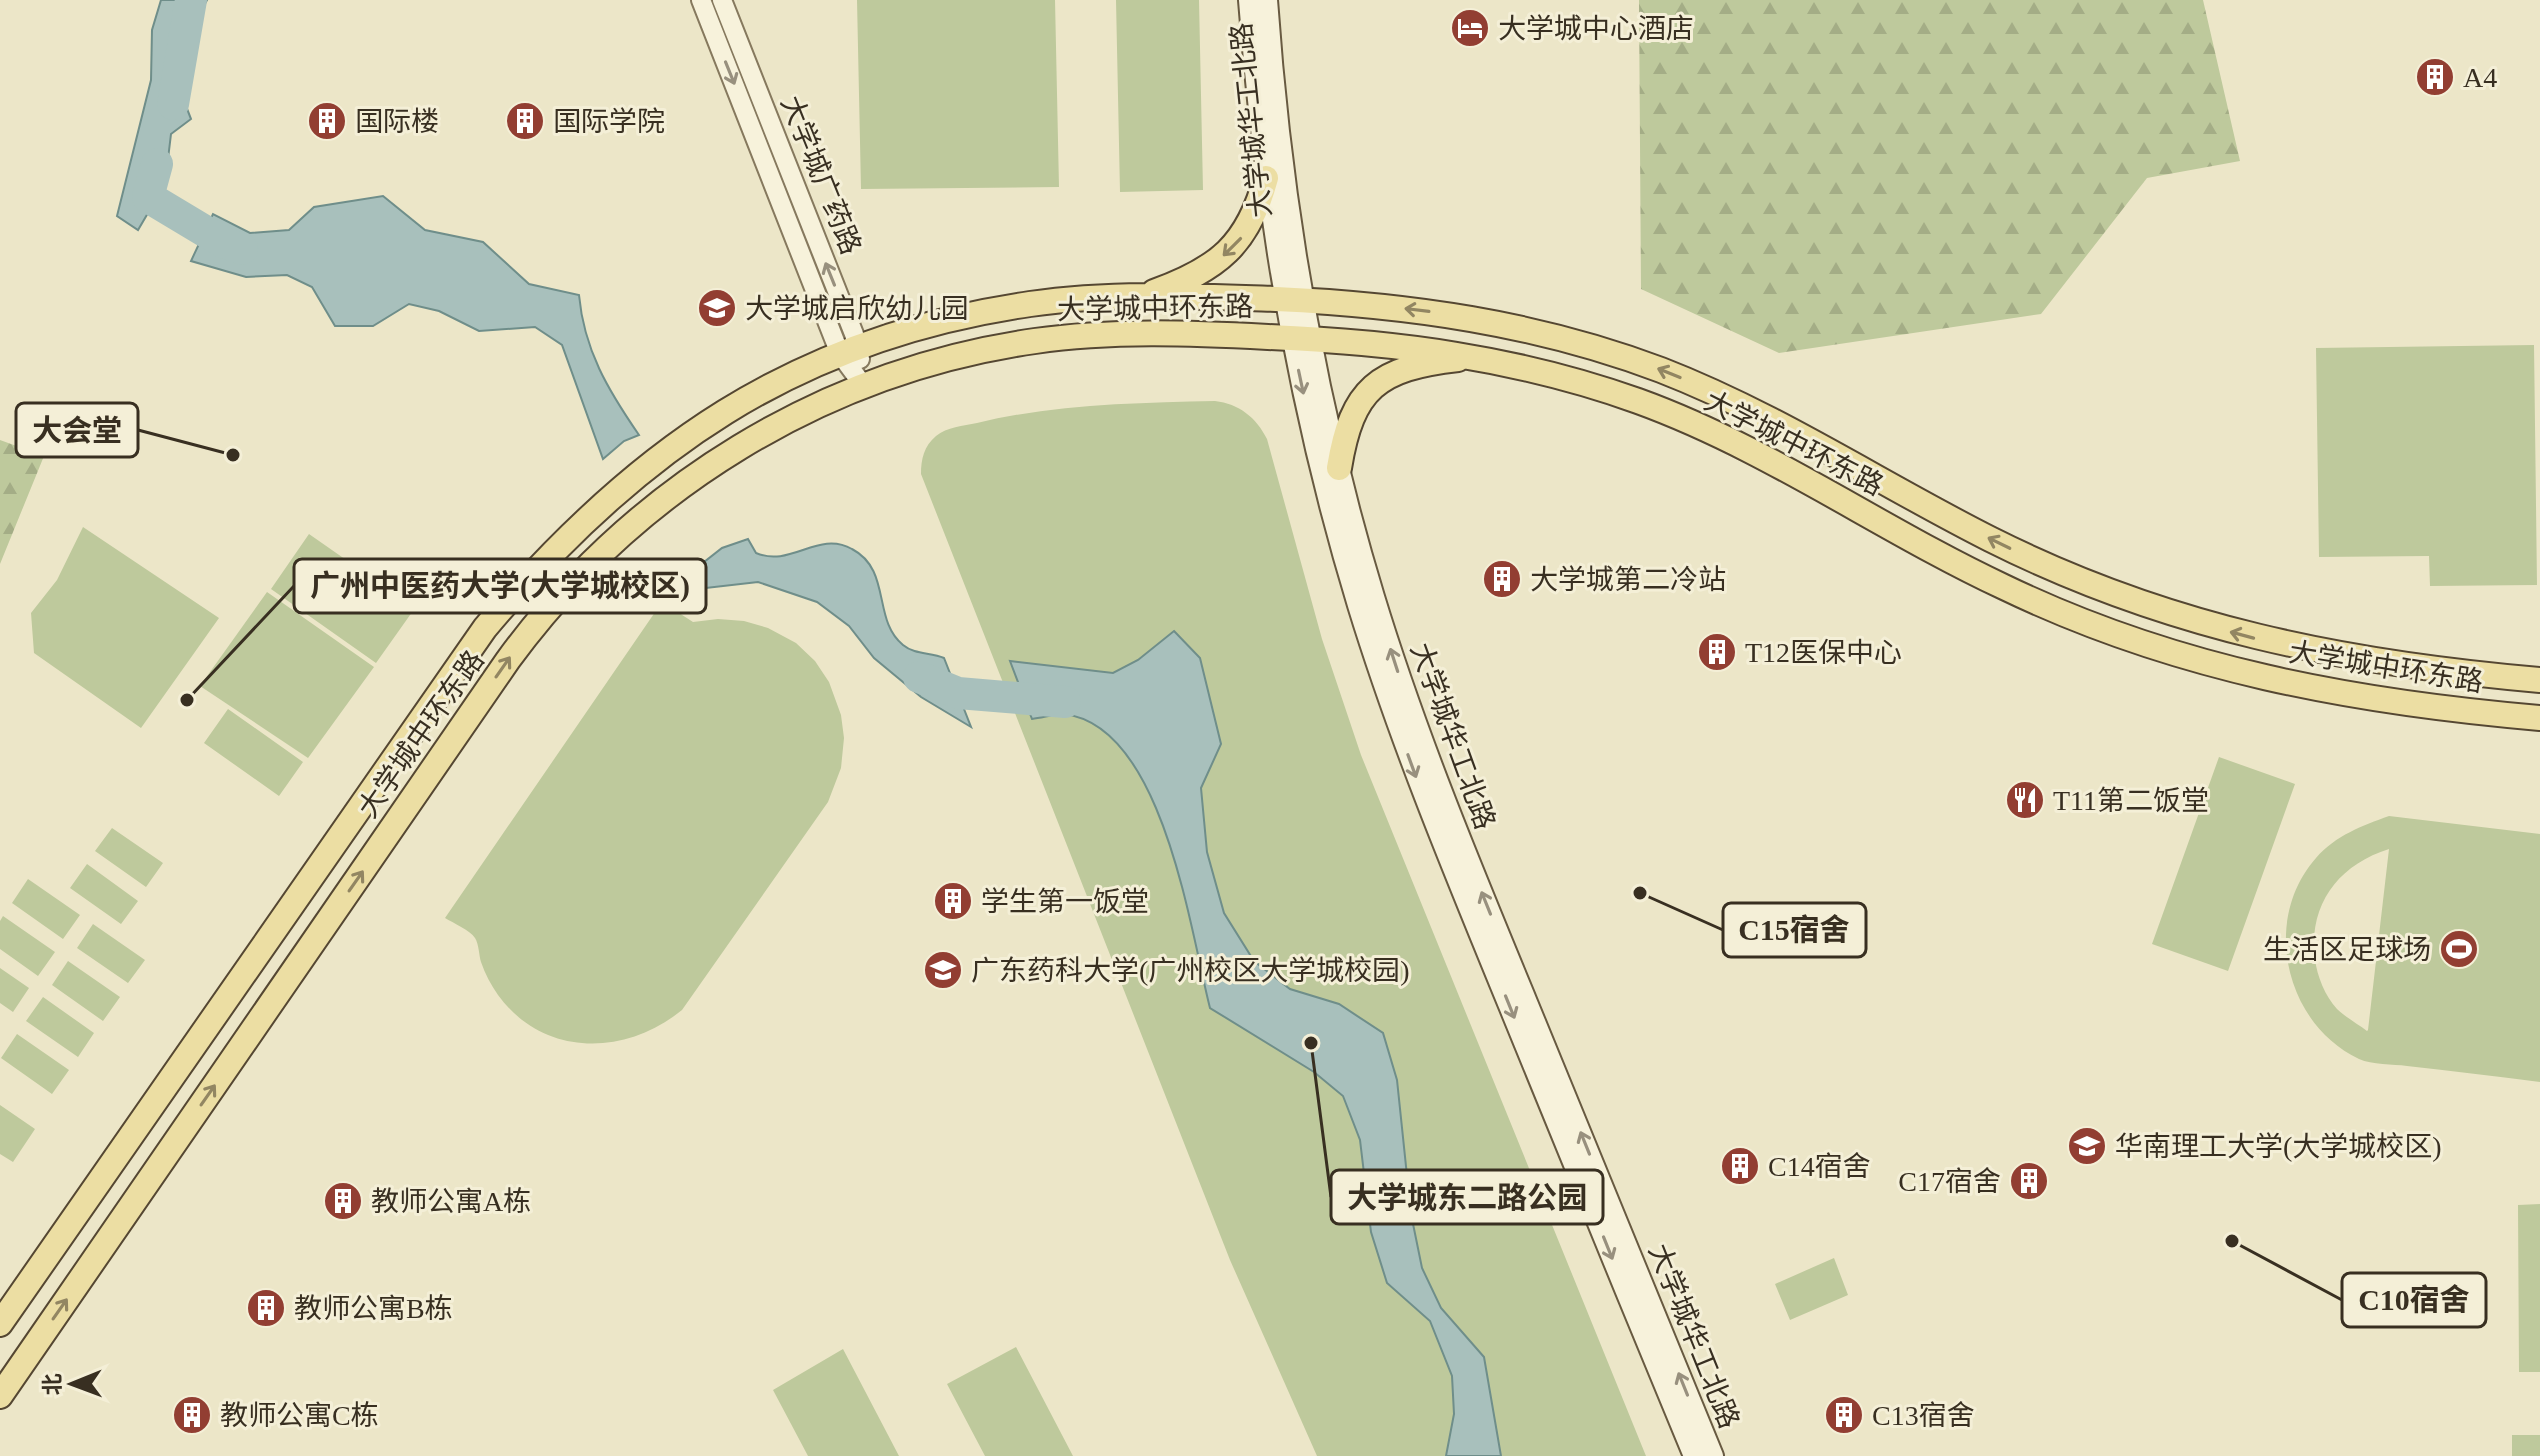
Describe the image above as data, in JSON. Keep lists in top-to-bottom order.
{
  "streets": {
    "main road": ["大学城华工北路", "大学城中环东路"],
    "street": ["大学城广药路"]
  },
  "crossings": [
    ["大学城华工北路", "大学城中环东路"],
    ["大学城广药路", "大学城中环东路"]
  ],
  "places": {
    "hotel": ["大学城中心酒店"],
    "building": [
      "A4",
      "国际楼",
      "国际学院",
      "大学城第二冷站",
      "T12医保中心",
      "学生第一饭堂",
      "C14宿舍",
      "C17宿舍",
      "教师公寓A栋",
      "教师公寓B栋",
      "教师公寓C栋",
      "C13宿舍"
    ],
    "school or university": ["大学城启欣幼儿园", "广东药科大学(广州校区大学城校园)", "华南理工大学(大学城校区)"],
    "other": [
      "大会堂",
      "广州中医药大学(大学城校区)",
      "C15宿舍",
      "大学城东二路公园",
      "C10宿舍"
    ],
    "restaurant": ["T11第二饭堂"],
    "sports": ["生活区足球场"]
  },
  "north": "left"
}
